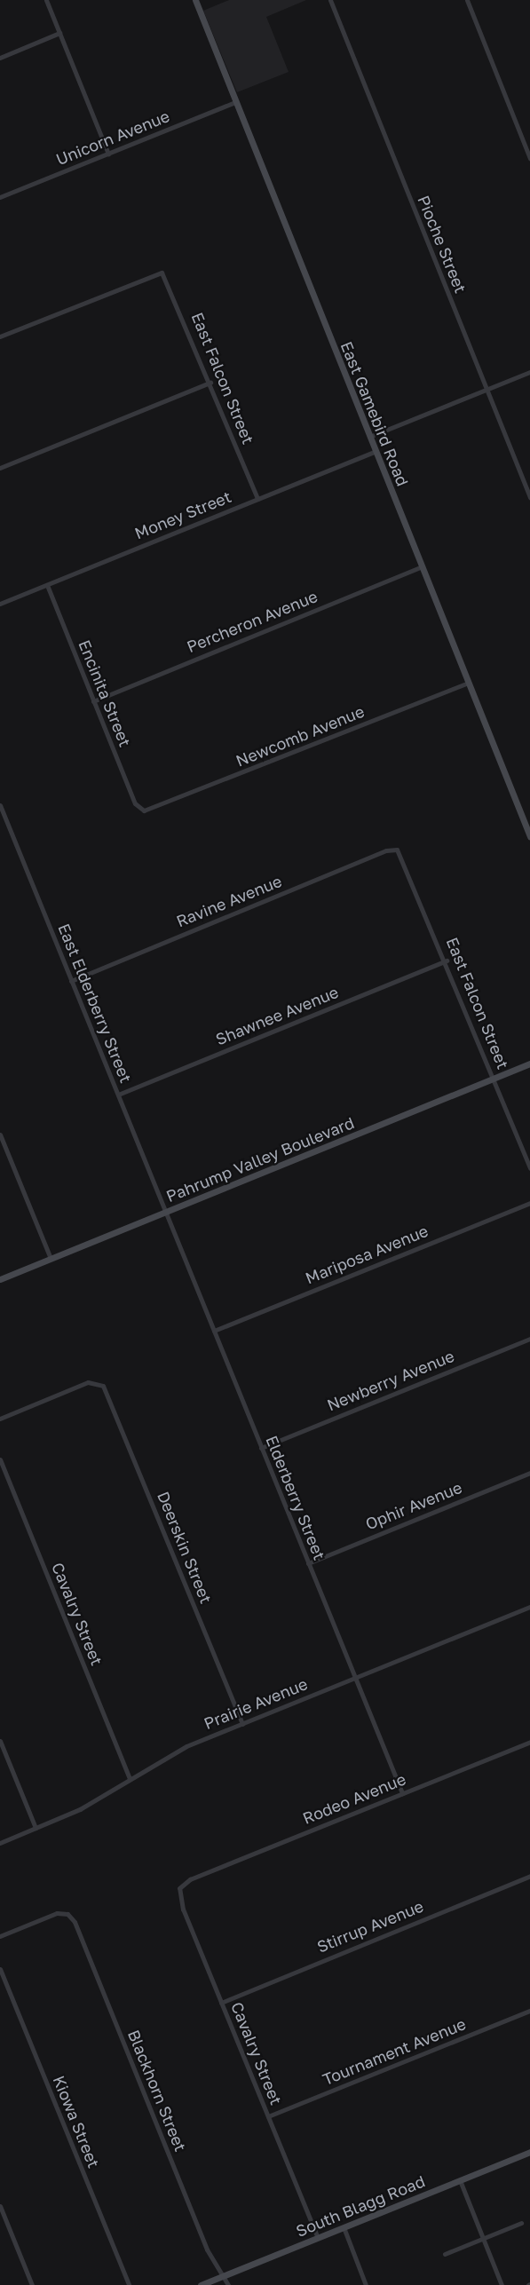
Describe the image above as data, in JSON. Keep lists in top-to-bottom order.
{
  "streets": {
    "main road": ["East Gamebird Road", "Pahrump Valley Boulevard", "South Blagg Road"],
    "street": [
      "Unicorn Avenue",
      "Pioche Street",
      "East Falcon Street",
      "Money Street",
      "Percheron Avenue",
      "Encinita Street",
      "Newcomb Avenue",
      "Ravine Avenue",
      "East Elderberry Street",
      "Shawnee Avenue",
      "Mariposa Avenue",
      "Newberry Avenue",
      "Elderberry Street",
      "Ophir Avenue",
      "Deerskin Street",
      "Cavalry Street",
      "Prairie Avenue",
      "Rodeo Avenue",
      "Stirrup Avenue",
      "Tournament Avenue",
      "Blackhorn Street",
      "Kiowa Street"
    ]
  },
  "crossings": [
    ["Unicorn Avenue", "East Gamebird Road"],
    ["East Falcon Street", "Money Street"],
    ["East Falcon Street", "Ravine Avenue"],
    ["East Falcon Street", "Shawnee Avenue"],
    ["East Falcon Street", "Pahrump Valley Boulevard"],
    ["East Gamebird Road", "Money Street"],
    ["East Gamebird Road", "Percheron Avenue"],
    ["East Gamebird Road", "Newcomb Avenue"],
    ["Money Street", "Encinita Street"],
    ["Percheron Avenue", "Encinita Street"],
    ["Encinita Street", "Newcomb Avenue"],
    ["Ravine Avenue", "East Elderberry Street"],
    ["East Elderberry Street", "Shawnee Avenue"],
    ["East Elderberry Street", "Pahrump Valley Boulevard"],
    ["East Elderberry Street", "Elderberry Street"],
    ["Pahrump Valley Boulevard", "Elderberry Street"],
    ["Mariposa Avenue", "Elderberry Street"],
    ["Newberry Avenue", "Elderberry Street"],
    ["Elderberry Street", "Ophir Avenue"],
    ["Elderberry Street", "Prairie Avenue"],
    ["Elderberry Street", "Rodeo Avenue"],
    ["Deerskin Street", "Prairie Avenue"],
    ["Cavalry Street", "Prairie Avenue"],
    ["Cavalry Street", "Rodeo Avenue"],
    ["Cavalry Street", "Stirrup Avenue"],
    ["Cavalry Street", "Tournament Avenue"],
    ["Cavalry Street", "South Blagg Road"],
    ["Blackhorn Street", "South Blagg Road"]
  ]
}
